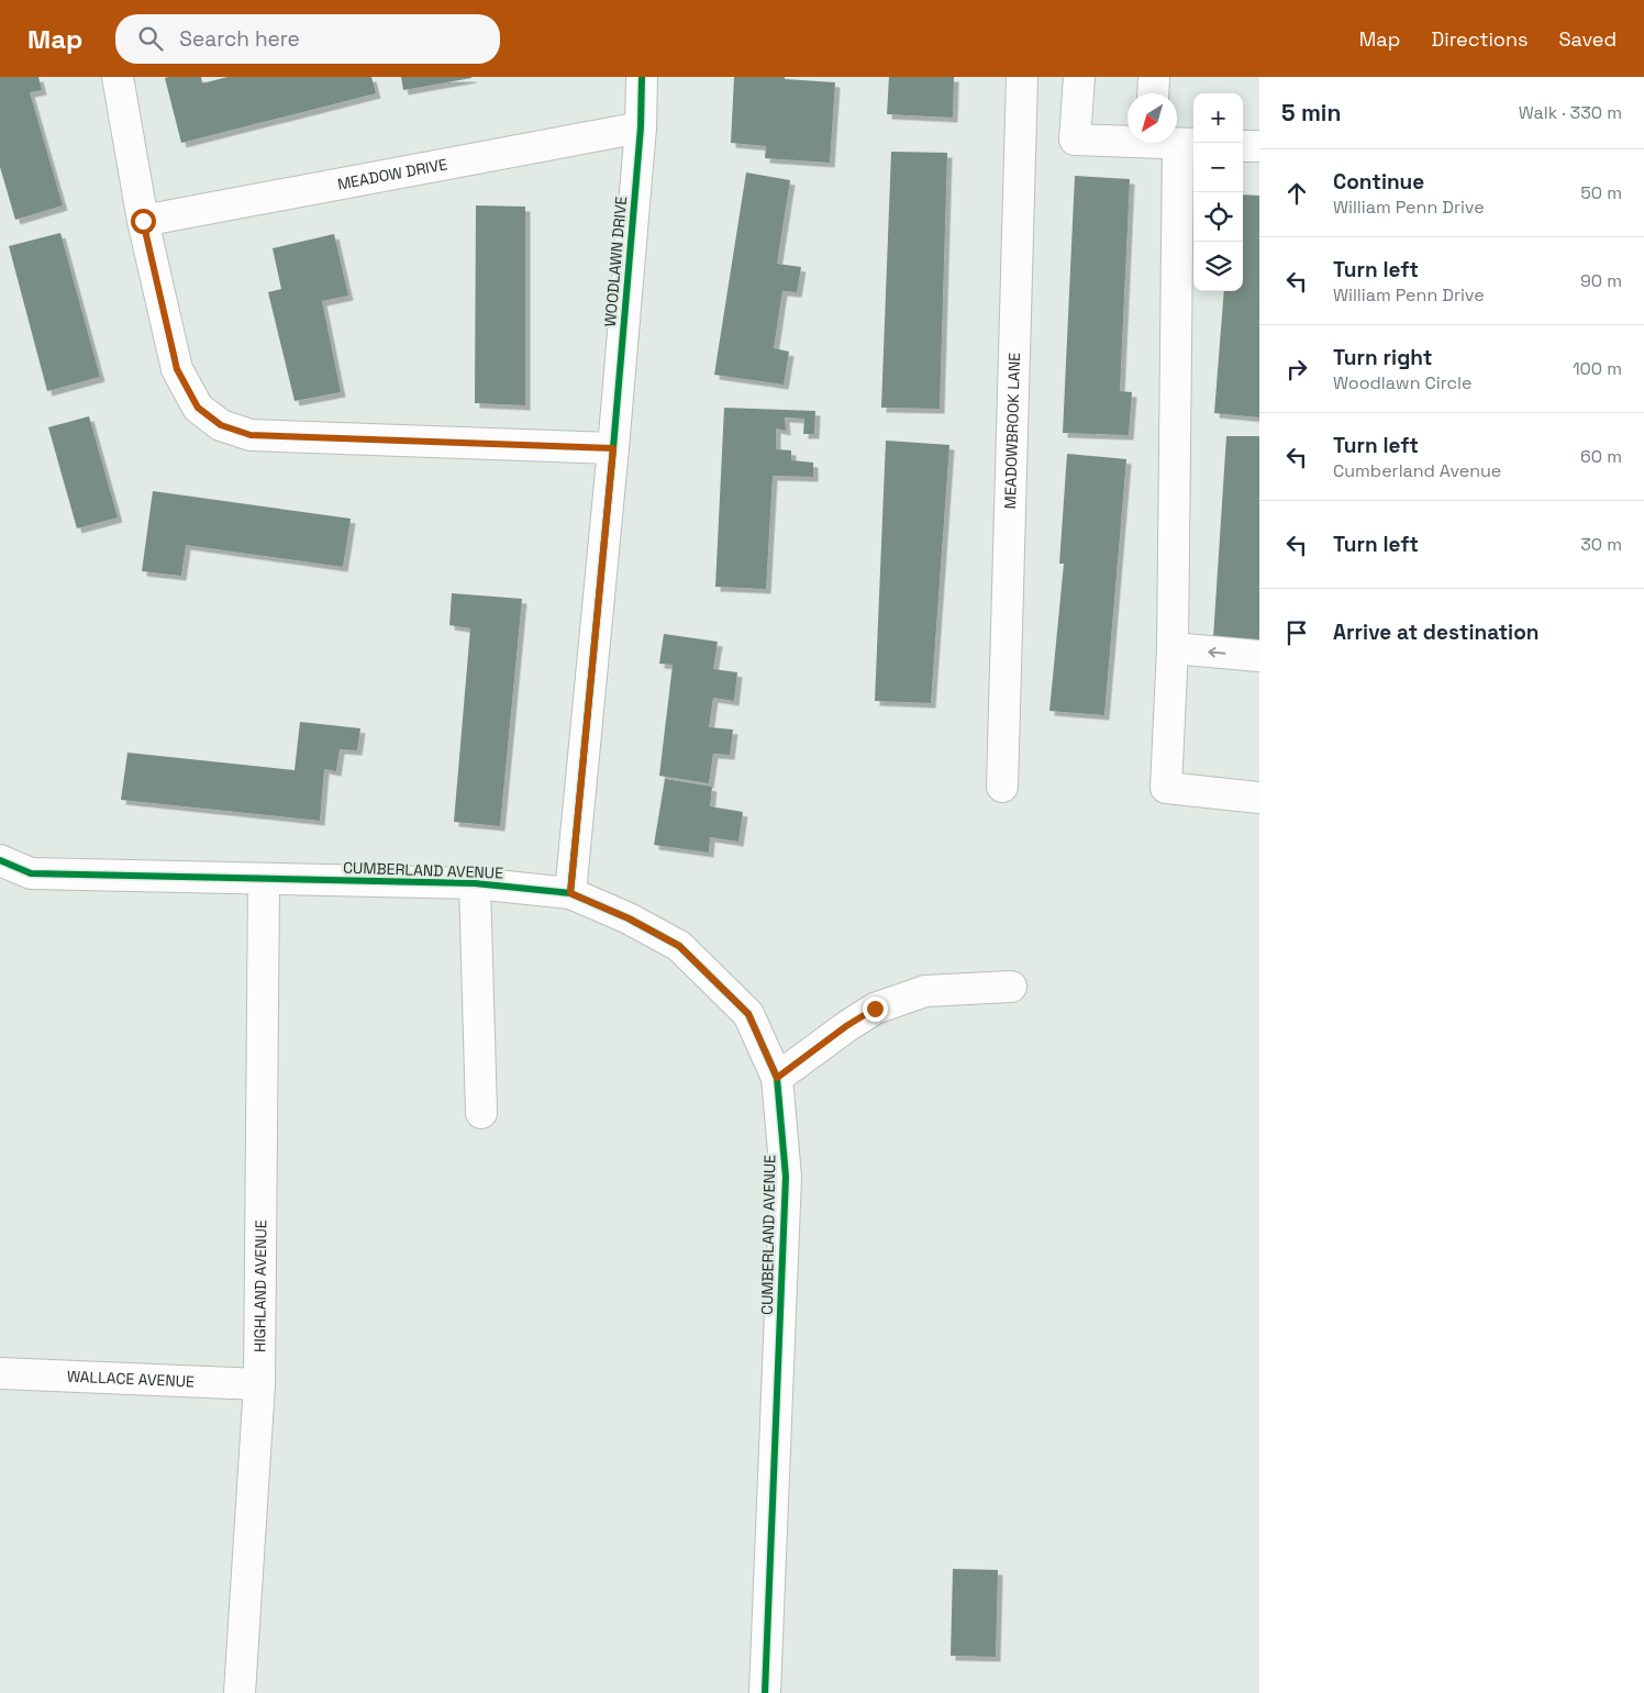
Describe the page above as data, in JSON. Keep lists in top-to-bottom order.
{
  "streets": {
    "street": [
      "MEADOW DRIVE",
      "WOODLAWN DRIVE",
      "MEADOWBROOK LANE",
      "CUMBERLAND AVENUE",
      "HIGHLAND AVENUE",
      "WALLACE AVENUE"
    ]
  },
  "crossings": [
    ["MEADOW DRIVE", "WOODLAWN DRIVE"],
    ["WOODLAWN DRIVE", "CUMBERLAND AVENUE"],
    ["CUMBERLAND AVENUE", "HIGHLAND AVENUE"],
    ["HIGHLAND AVENUE", "WALLACE AVENUE"]
  ],
  "north": "bottom left",
  "page": {
    "header": "Map",
    "search": "Search here",
    "nav": ["Map", "Directions", "Saved"],
    "heading": ["5 min", "Walk · 330 m"],
    "map_buttons": ["+", "−"],
    "list": [
      ["Continue", "William Penn Drive", "50 m"],
      ["Turn left", "William Penn Drive", "90 m"],
      ["Turn right", "Woodlawn Circle", "100 m"],
      ["Turn left", "Cumberland Avenue", "60 m"],
      ["Turn left", "30 m"],
      "Arrive at destination"
    ]
  }
}
